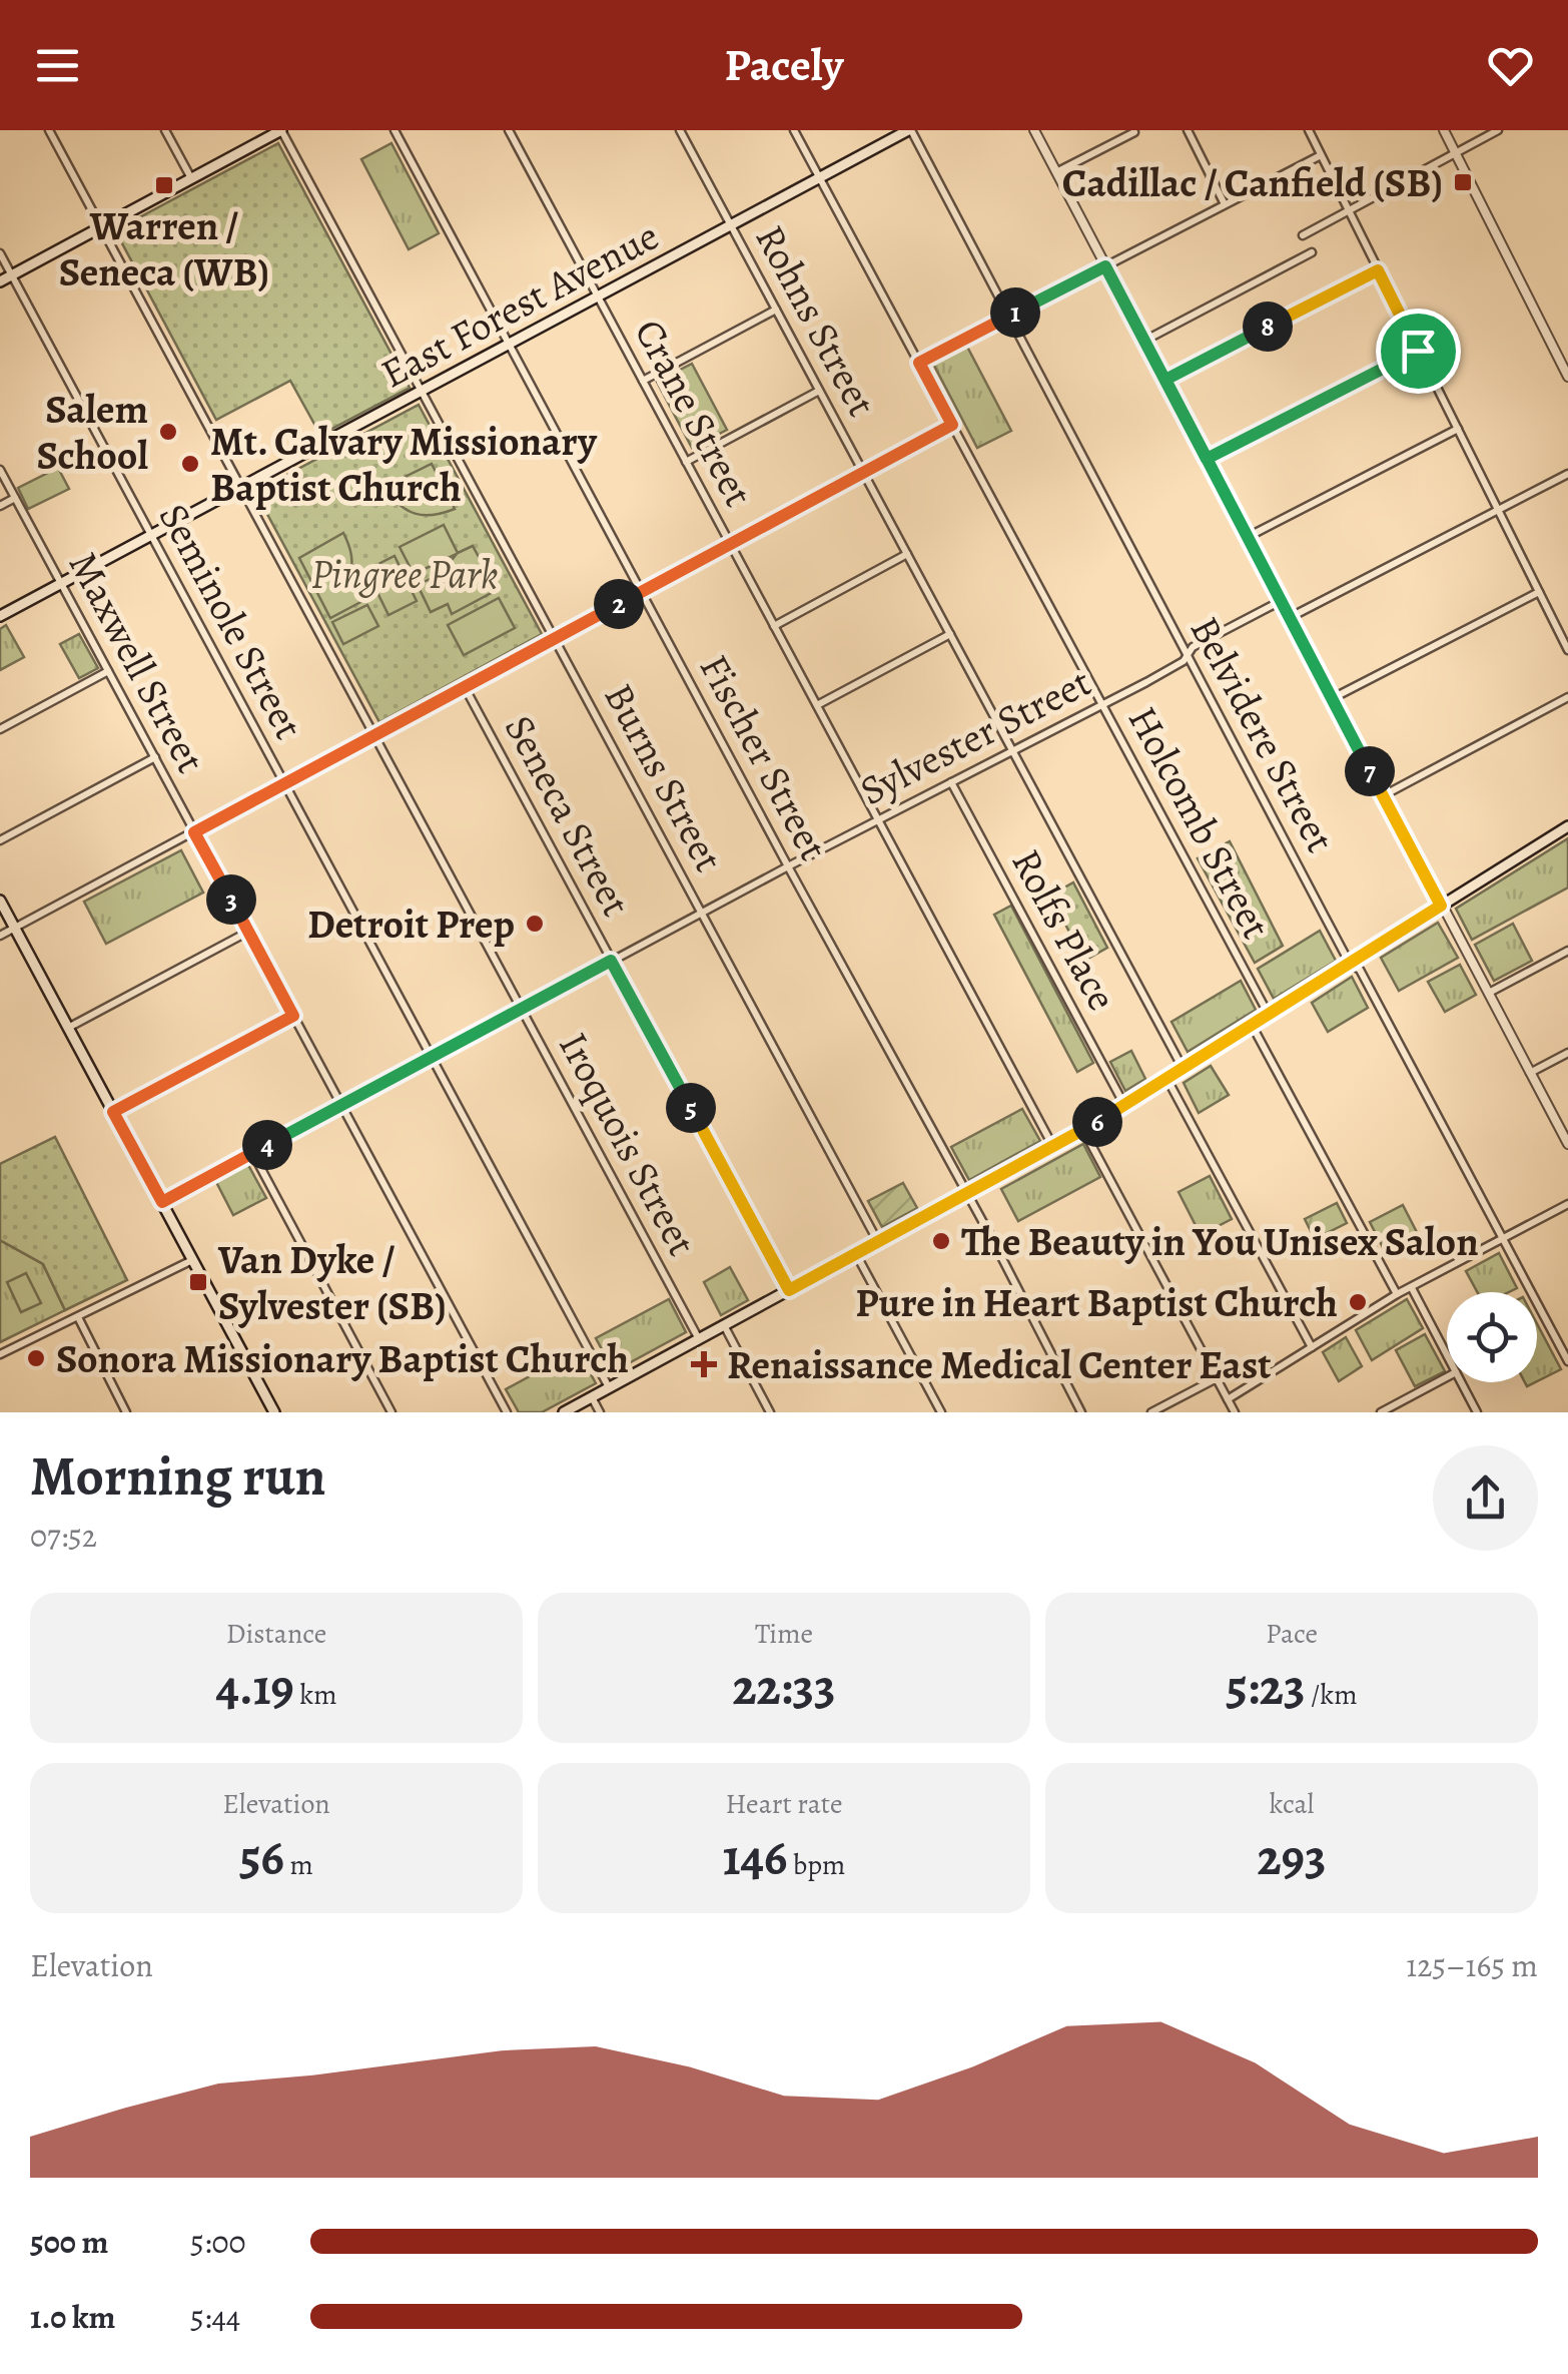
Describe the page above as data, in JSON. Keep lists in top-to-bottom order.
{
  "streets": {
    "main road": ["East Forest Avenue"],
    "street": [
      "Rohns Street",
      "Crane Street",
      "Seminole Street",
      "Maxwell Street",
      "Belvidere Street",
      "Sylvester Street",
      "Fischer Street",
      "Burns Street",
      "Seneca Street",
      "Holcomb Street",
      "Rolfs Place",
      "Iroquois Street"
    ]
  },
  "crossings": [
    ["East Forest Avenue", "Rohns Street"],
    ["East Forest Avenue", "Crane Street"],
    ["East Forest Avenue", "Seminole Street"],
    ["East Forest Avenue", "Maxwell Street"],
    ["East Forest Avenue", "Belvidere Street"],
    ["East Forest Avenue", "Fischer Street"],
    ["East Forest Avenue", "Burns Street"],
    ["East Forest Avenue", "Holcomb Street"],
    ["East Forest Avenue", "Iroquois Street"],
    ["Rohns Street", "Sylvester Street"],
    ["Crane Street", "Sylvester Street"],
    ["Seminole Street", "Sylvester Street"],
    ["Maxwell Street", "Sylvester Street"],
    ["Belvidere Street", "Sylvester Street"],
    ["Sylvester Street", "Fischer Street"],
    ["Sylvester Street", "Burns Street"],
    ["Sylvester Street", "Seneca Street"],
    ["Sylvester Street", "Holcomb Street"],
    ["Sylvester Street", "Rolfs Place"],
    ["Sylvester Street", "Iroquois Street"]
  ],
  "parks": ["Pingree Park"],
  "places": {
    "transit": ["Cadillac / Canfield (SB)", "Warren / Seneca (WB)", "Van Dyke / Sylvester (SB)"],
    "other": [
      "Salem School",
      "Mt. Calvary Missionary Baptist Church",
      "Detroit Prep",
      "The Beauty in You Unisex Salon",
      "Pure in Heart Baptist Church",
      "Sonora Missionary Baptist Church"
    ],
    "health": ["Renaissance Medical Center East"]
  },
  "page": {
    "header": "Pacely",
    "pins": [
      "1",
      "8",
      "2",
      "7",
      "3",
      "5",
      "6",
      "4"
    ],
    "heading": ["Morning run", "07:52"],
    "stats": [
      ["Distance", "4.19 km"],
      ["Time", "22:33"],
      ["Pace", "5:23 /km"],
      ["Elevation", "56 m"],
      ["Heart rate", "146 bpm"],
      ["kcal", "293"]
    ],
    "chart": ["Elevation", "125–165 m"],
    "list": [
      {
        "name": "500 m",
        "note": "5:00"
      },
      {
        "name": "1.0 km",
        "note": "5:44"
      }
    ]
  }
}
